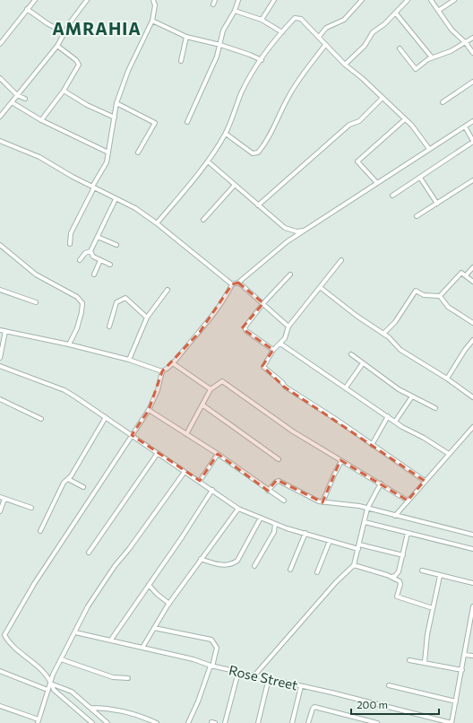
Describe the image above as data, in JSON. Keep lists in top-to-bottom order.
{
  "streets": {
    "street": ["Rose Street"]
  },
  "districts": ["AMRAHIA"],
  "scale_bar": "200 m"
}
